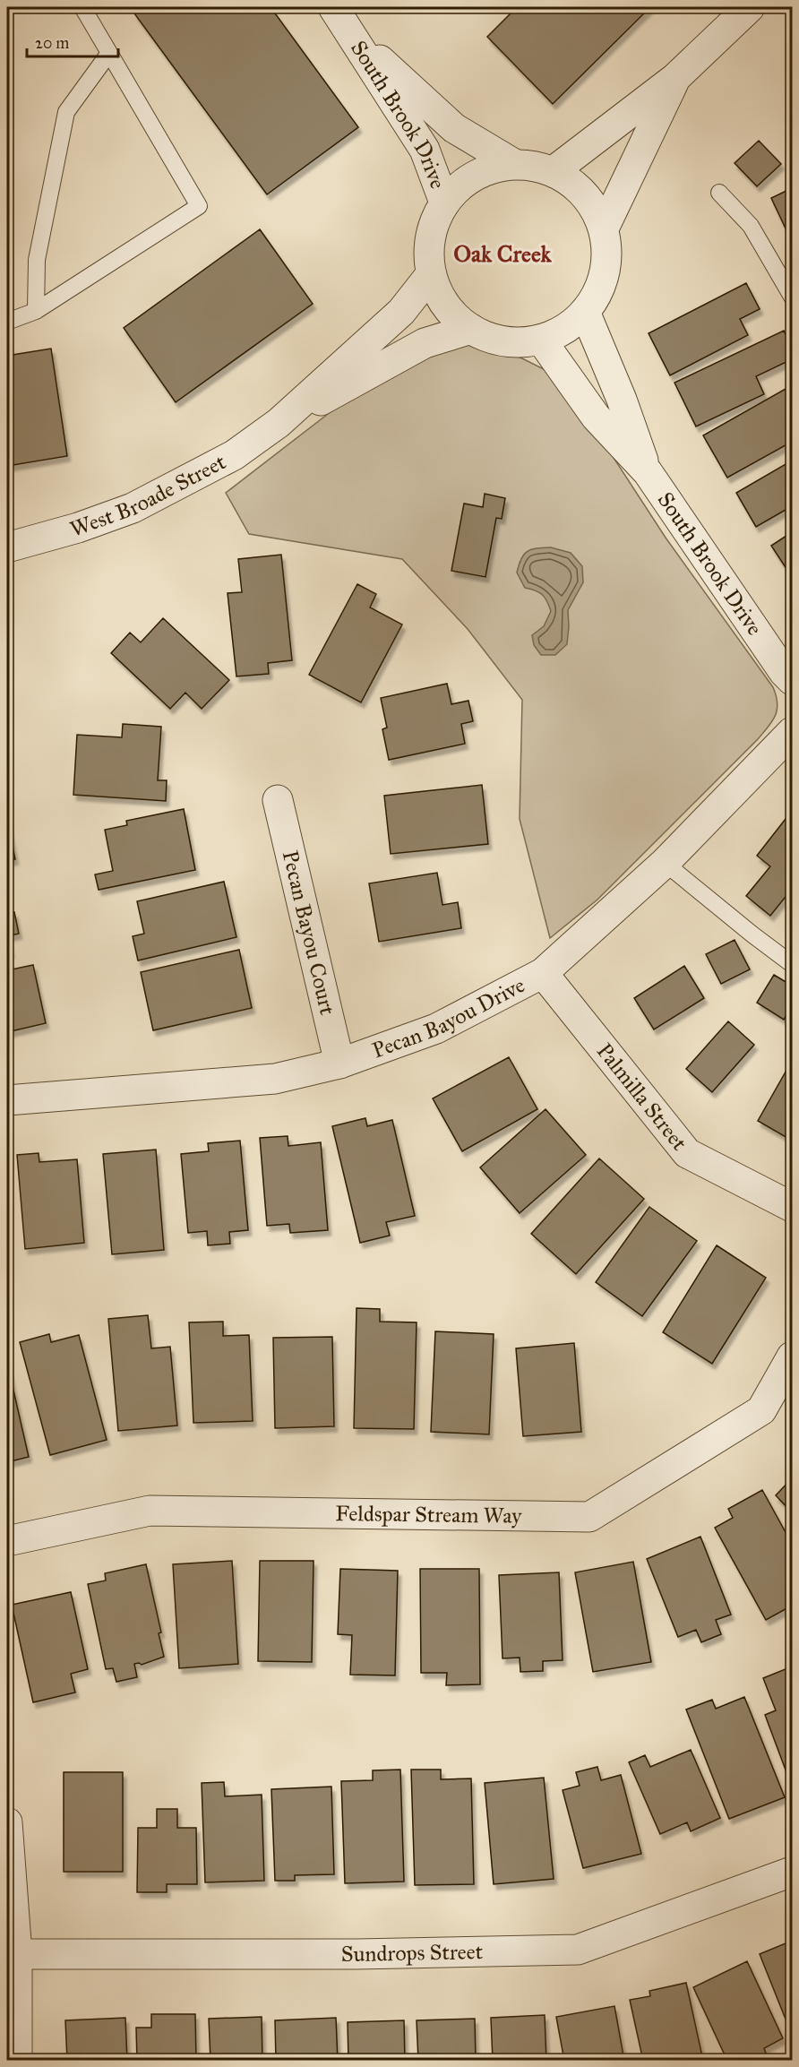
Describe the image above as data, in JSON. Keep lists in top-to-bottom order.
{
  "streets": {
    "street": [
      "South Brook Drive",
      "West Broade Street",
      "Pecan Bayou Court",
      "Pecan Bayou Drive",
      "Palmilla Street",
      "Feldspar Stream Way",
      "Sundrops Street"
    ]
  },
  "crossings": [
    ["South Brook Drive", "West Broade Street"],
    ["Pecan Bayou Court", "Pecan Bayou Drive"],
    ["Pecan Bayou Drive", "Palmilla Street"]
  ],
  "districts": ["Oak Creek"],
  "scale_bar": "20 m"
}
